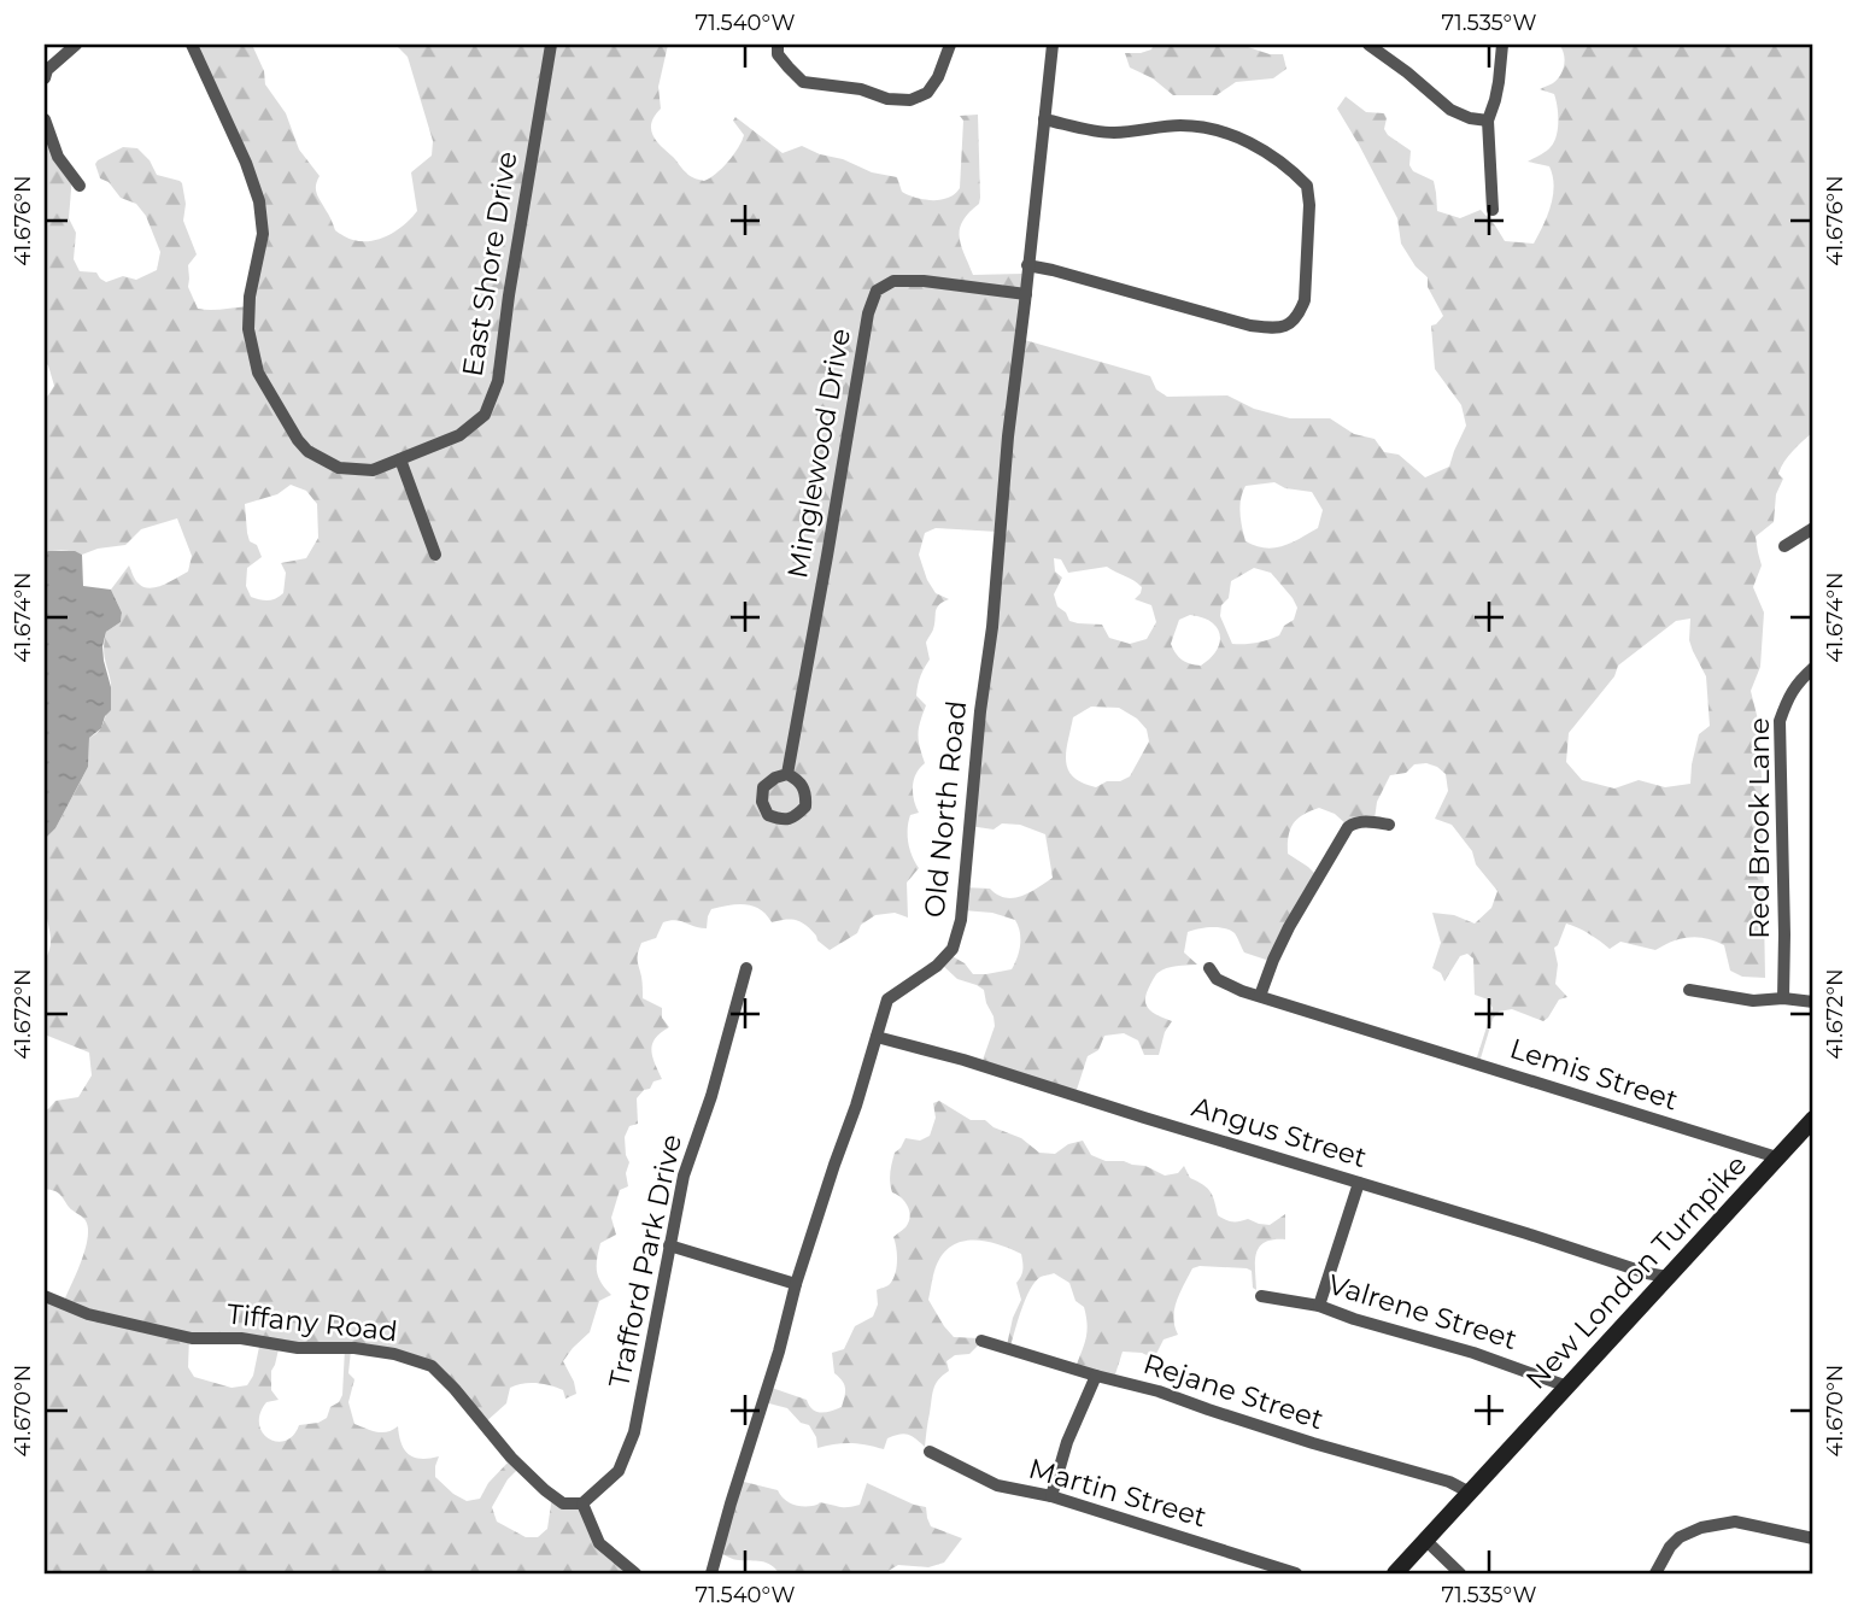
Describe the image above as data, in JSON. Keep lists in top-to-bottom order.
{
  "streets": {
    "main road": ["New London Turnpike"],
    "street": [
      "East Shore Drive",
      "Minglewood Drive",
      "Old North Road",
      "Red Brook Lane",
      "Lemis Street",
      "Angus Street",
      "Trafford Park Drive",
      "Valrene Street",
      "Tiffany Road",
      "Rejane Street",
      "Martin Street"
    ]
  },
  "crossings": [
    ["Minglewood Drive", "Old North Road"],
    ["Old North Road", "Angus Street"],
    ["Lemis Street", "New London Turnpike"],
    ["Angus Street", "New London Turnpike"],
    ["Trafford Park Drive", "Tiffany Road"],
    ["New London Turnpike", "Valrene Street"],
    ["New London Turnpike", "Rejane Street"]
  ],
  "coordinates": [
    "71.540°W",
    "71.535°W",
    "41.676°N",
    "41.674°N",
    "41.672°N",
    "41.670°N"
  ]
}
